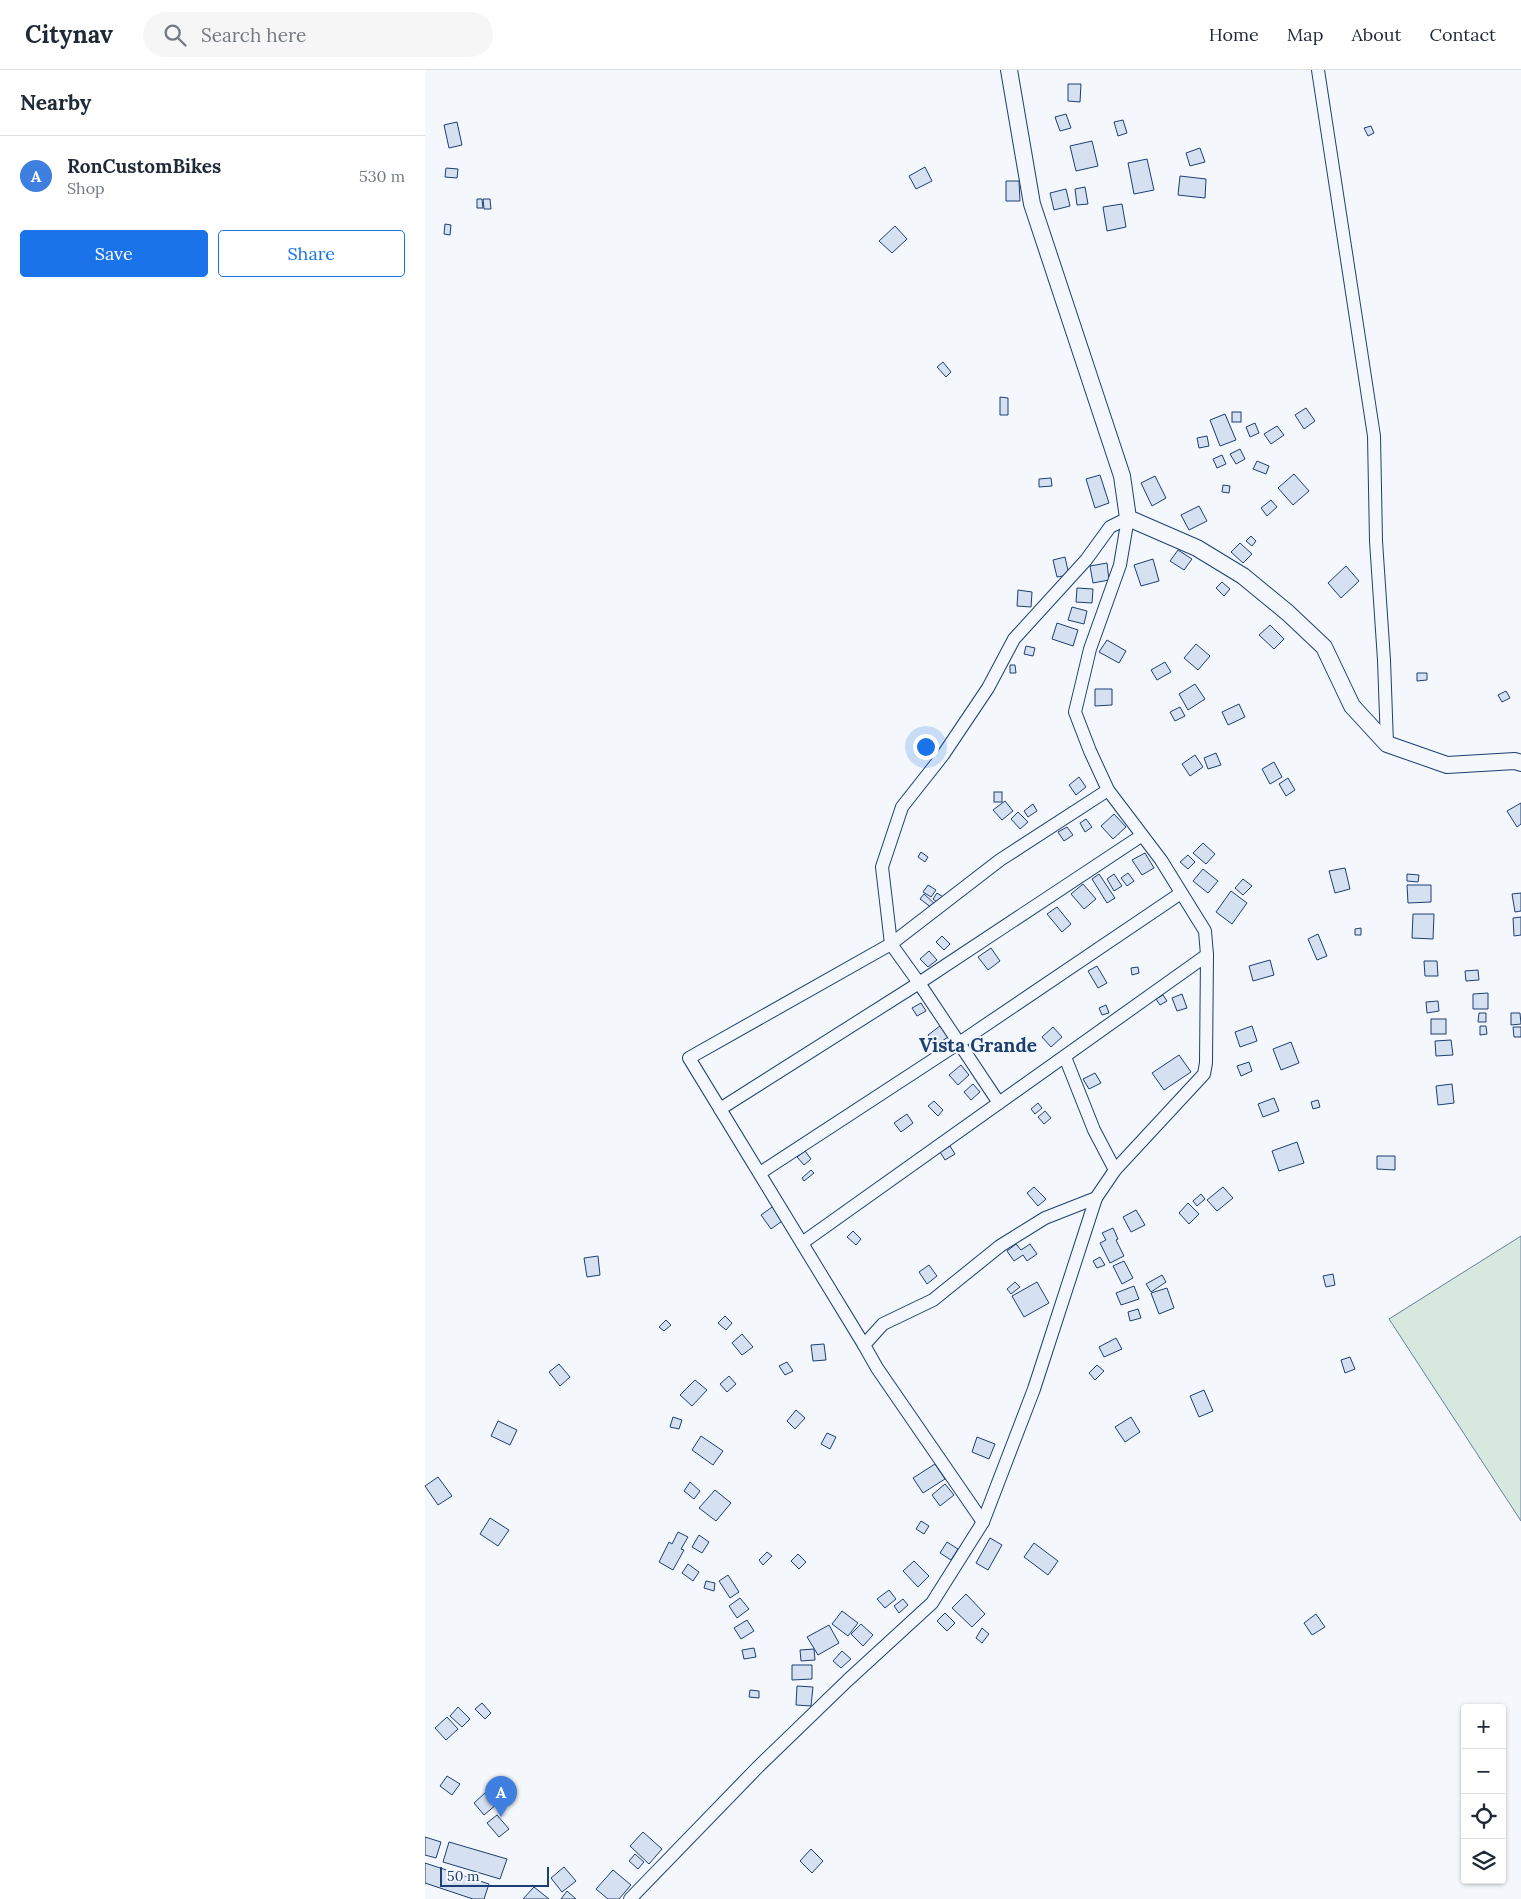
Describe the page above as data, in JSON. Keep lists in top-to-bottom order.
{
  "districts": ["Vista Grande"],
  "scale_bar": "50 m",
  "page": {
    "header": "Citynav",
    "search": "Search here",
    "nav": [
      "Home",
      "Map",
      "About",
      "Contact"
    ],
    "heading": "Nearby",
    "list": [
      {
        "mark": "A",
        "name": "RonCustomBikes",
        "note": "Shop",
        "value": "530 m"
      }
    ],
    "buttons": ["Save", "Share"],
    "map_buttons": ["+", "−"],
    "pins": "A",
    "scale": "50 m"
  }
}
